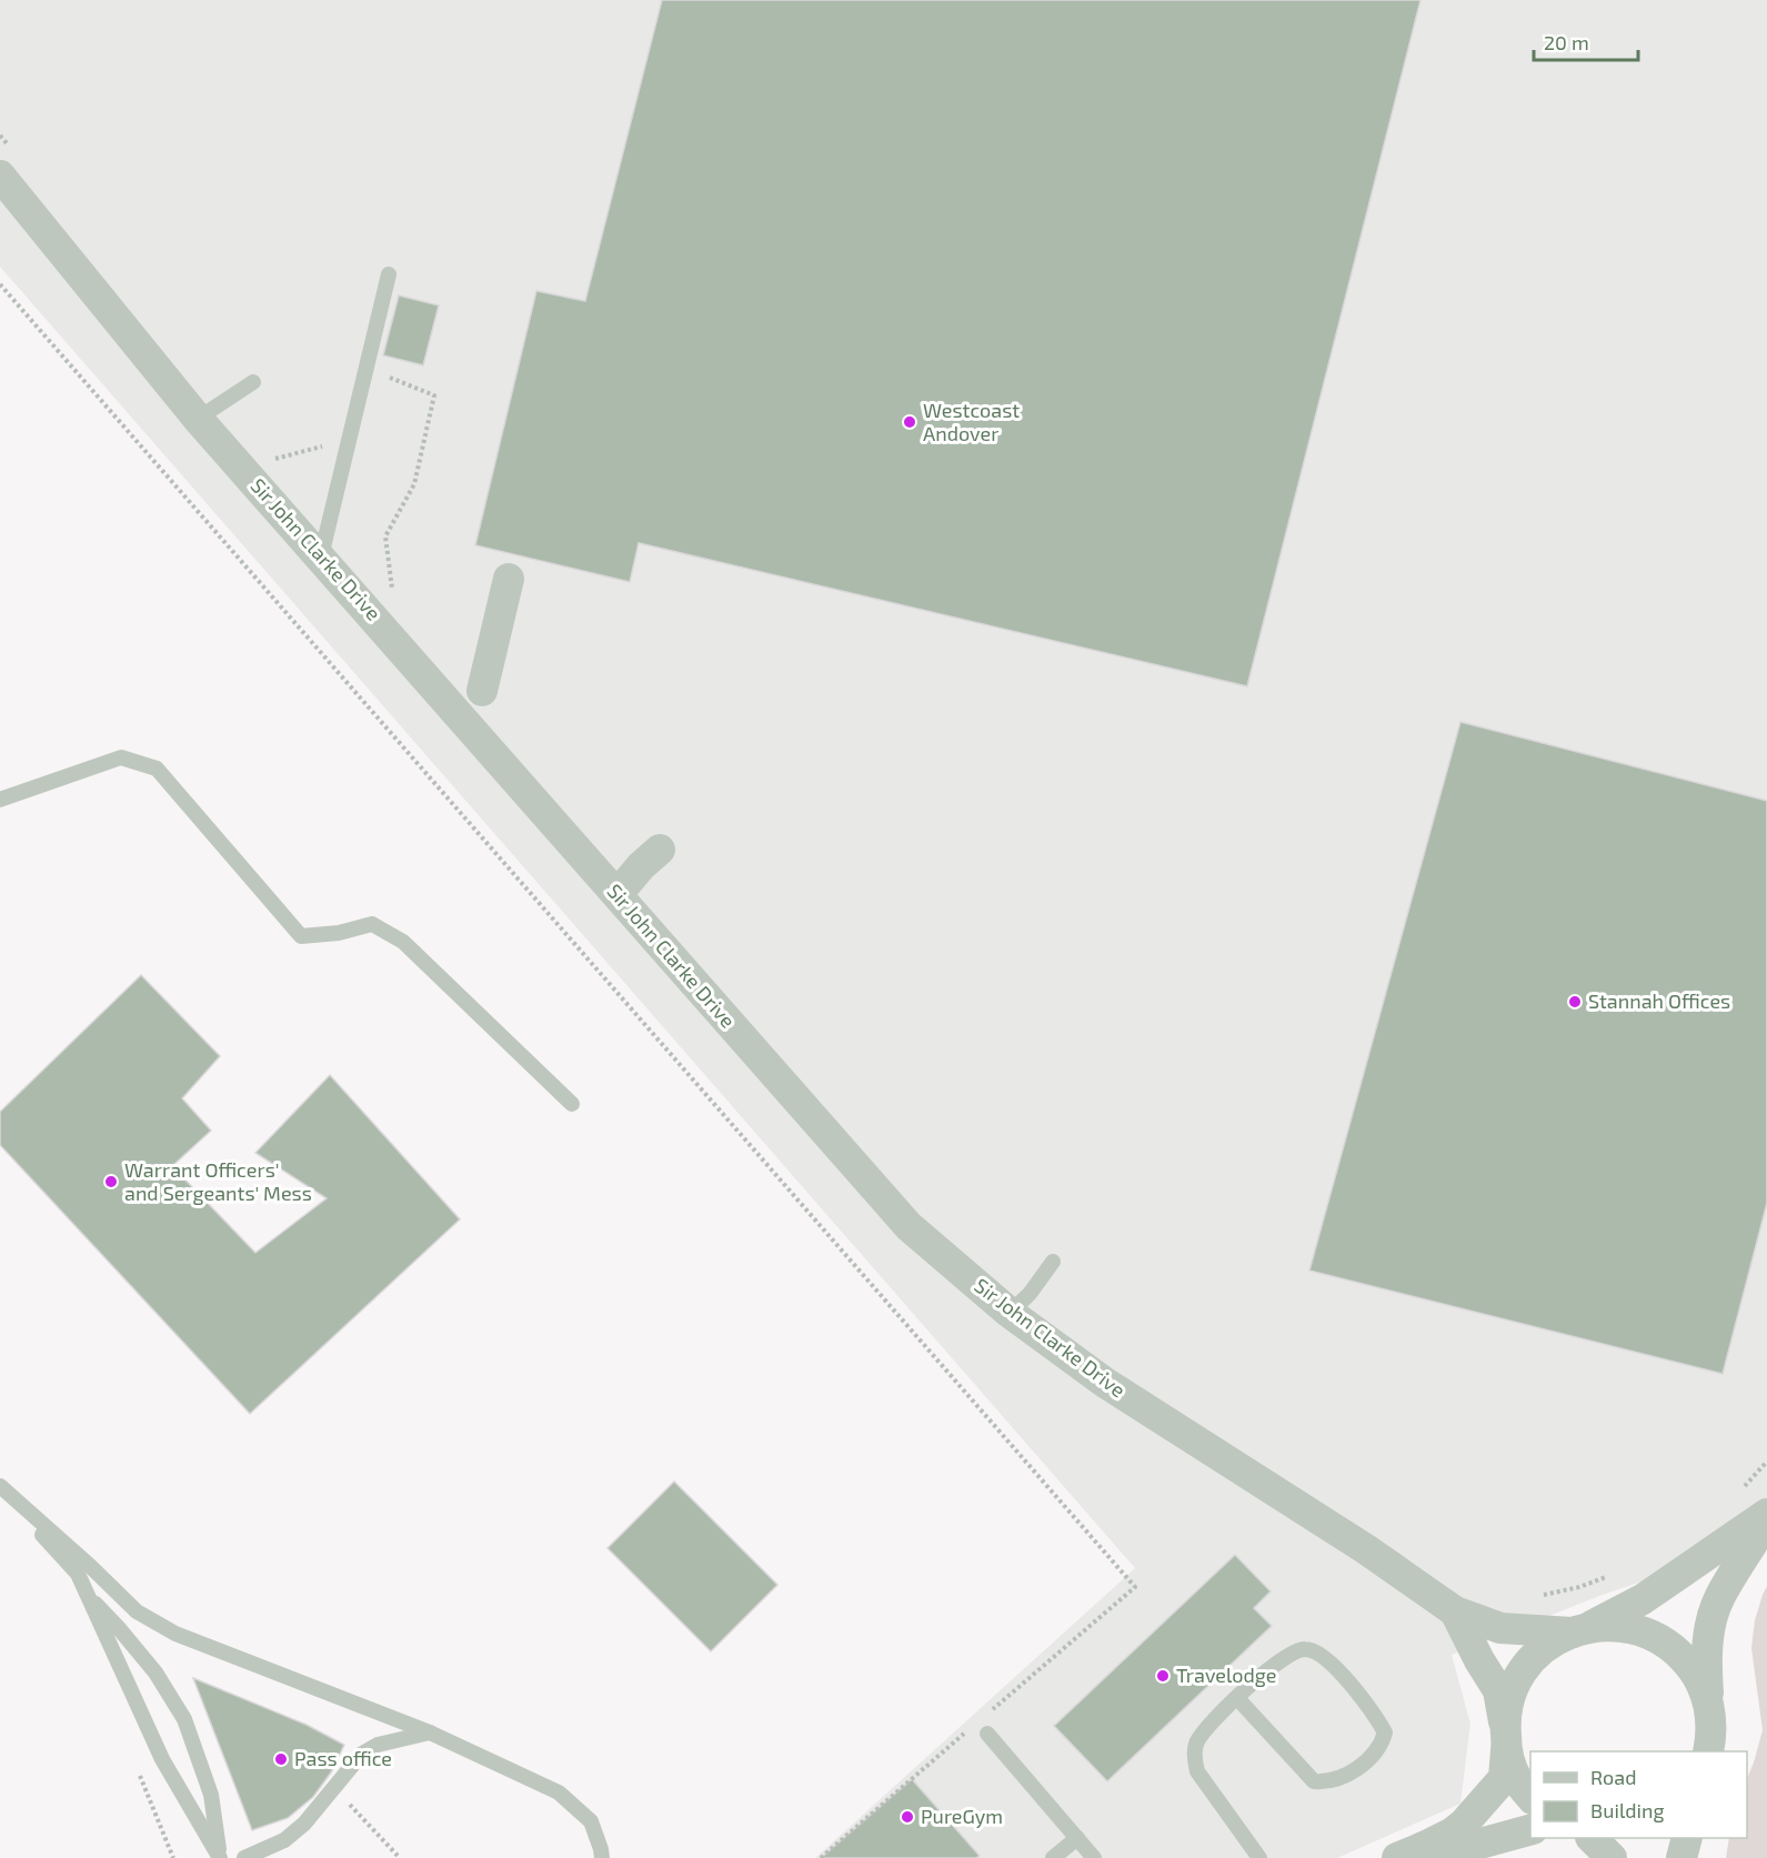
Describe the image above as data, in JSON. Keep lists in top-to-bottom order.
{
  "streets": {
    "street": ["Sir John Clarke Drive"]
  },
  "places": [
    "Westcoast Andover",
    "Stannah Offices",
    "Warrant Officers' and Sergeants' Mess",
    "Travelodge",
    "Pass office",
    "PureGym"
  ],
  "legend": ["Road", "Building"],
  "scale_bar": "20 m"
}
